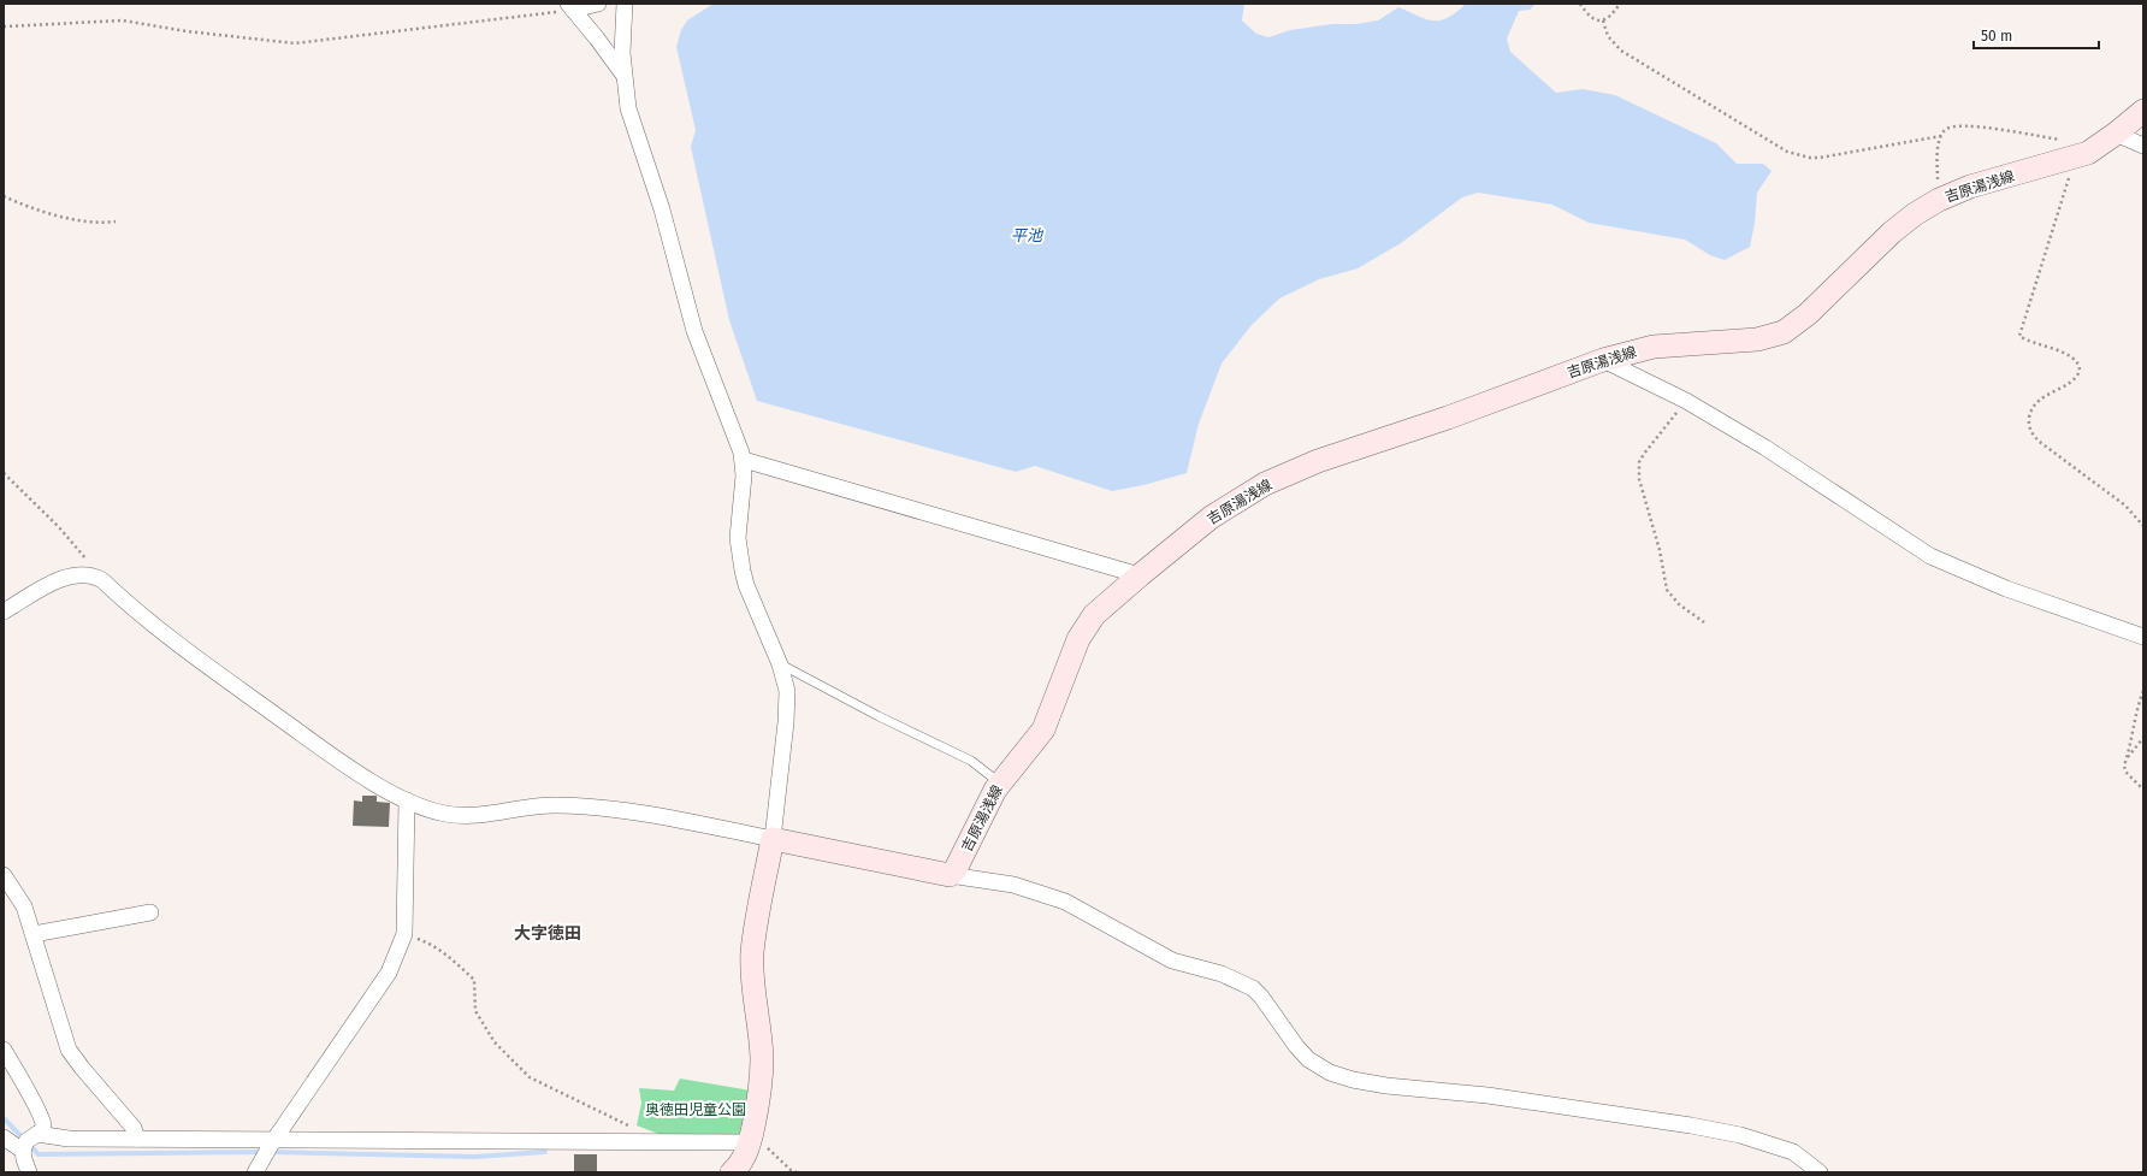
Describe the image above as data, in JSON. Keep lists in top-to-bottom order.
{
  "streets": {
    "main road": ["吉原湯浅線"]
  },
  "districts": ["大字徳田"],
  "water": ["平池"],
  "parks": ["奥徳田児童公園"],
  "scale_bar": "50 m"
}
